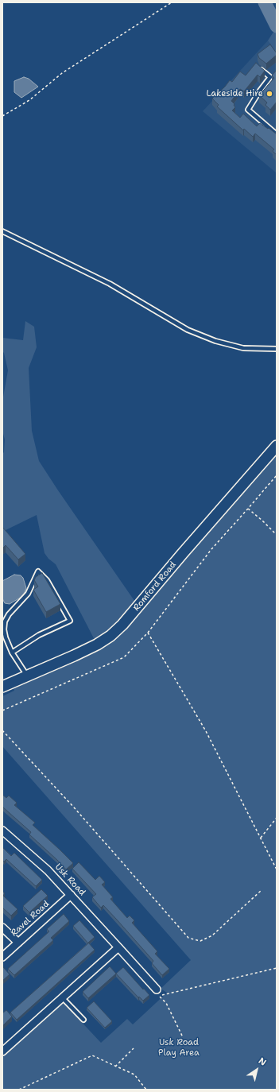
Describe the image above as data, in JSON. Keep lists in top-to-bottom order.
{
  "streets": {
    "street": ["Romford Road", "Usk Road", "Ravel Road"]
  },
  "crossings": [
    ["Usk Road", "Ravel Road"]
  ],
  "parks": ["Usk Road Play Area"],
  "places": ["Lakeside Hire"],
  "north": "top right"
}
